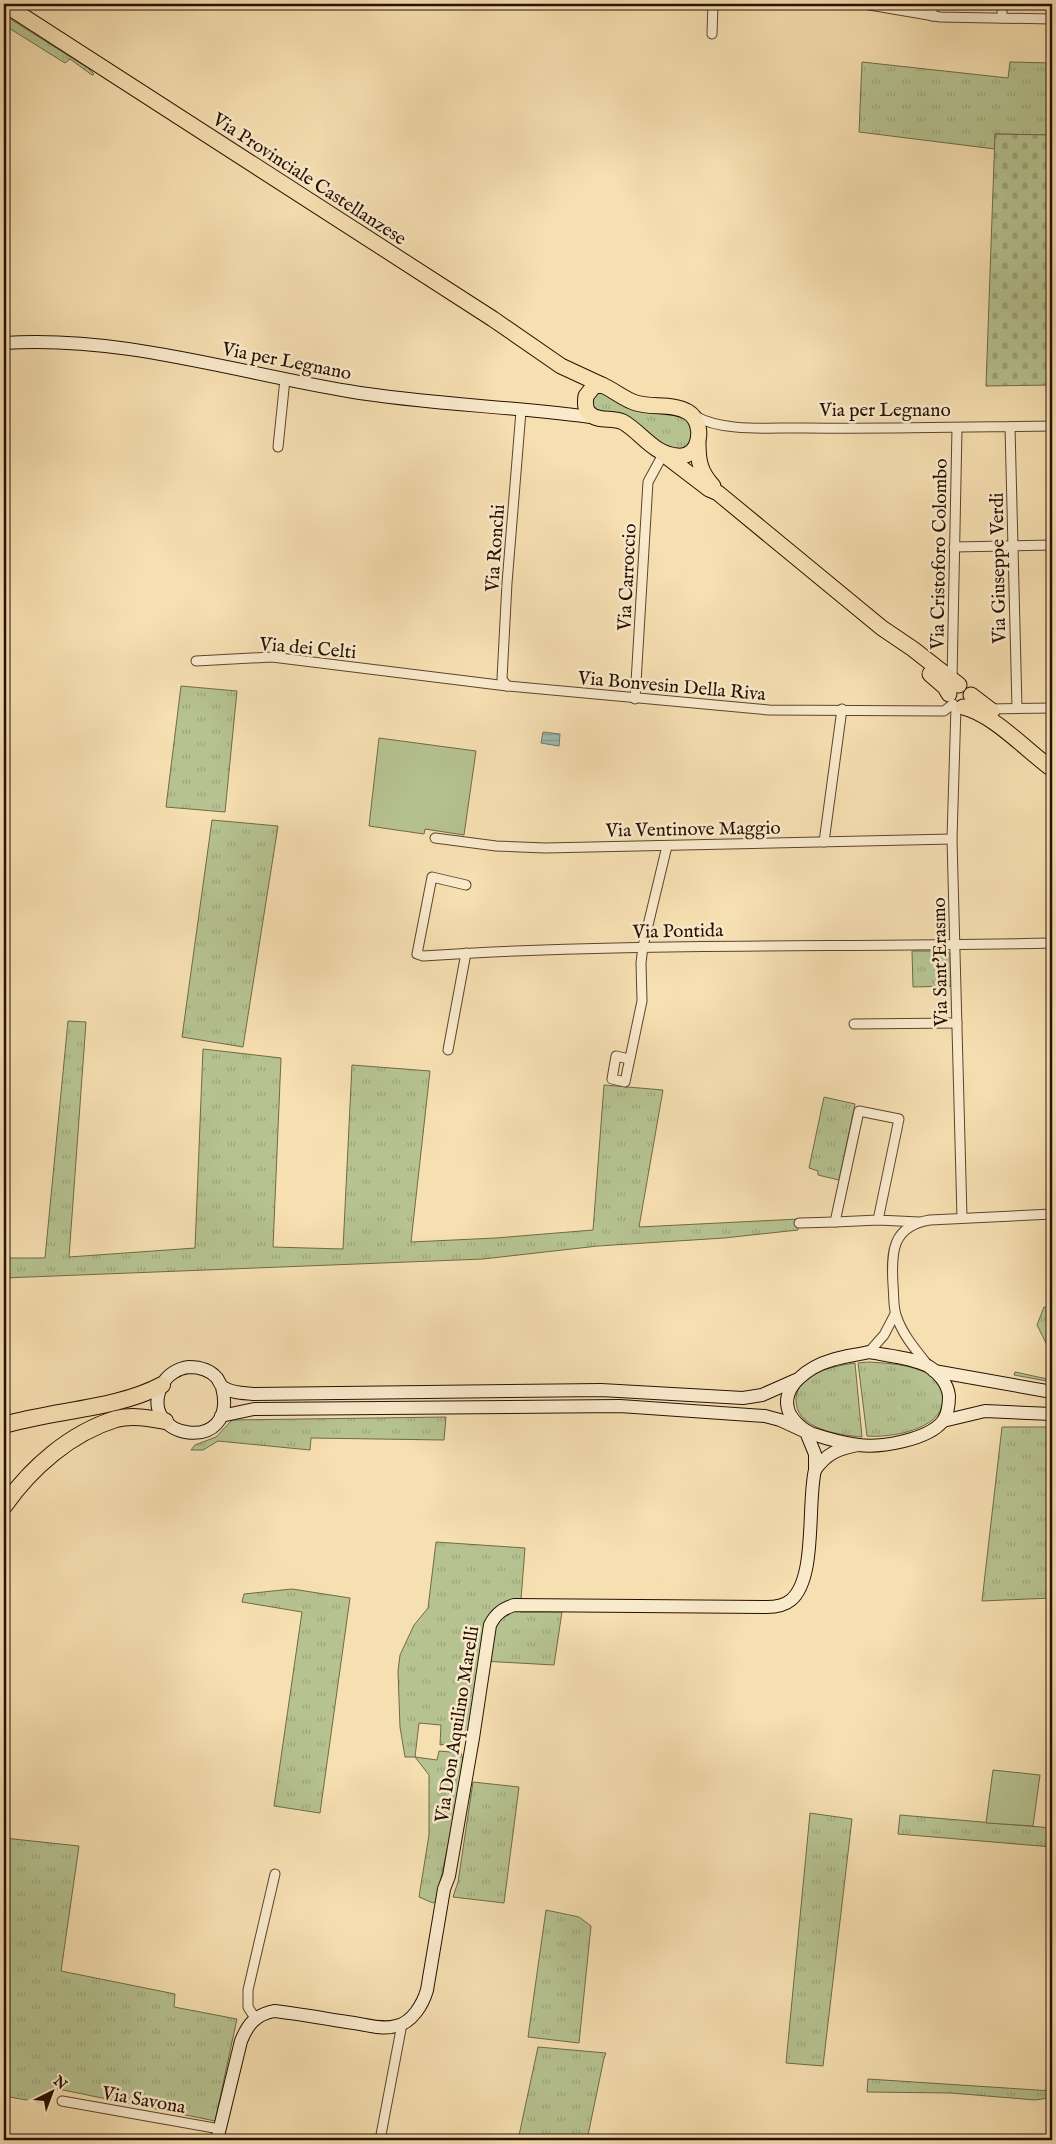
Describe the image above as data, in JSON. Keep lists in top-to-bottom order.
{
  "streets": {
    "main road": ["Via Provinciale Castellanzese"],
    "street": [
      "Via per Legnano",
      "Via Ronchi",
      "Via Cristoforo Colombo",
      "Via Giuseppe Verdi",
      "Via Carroccio",
      "Via dei Celti",
      "Via Bonvesin Della Riva",
      "Via Ventinove Maggio",
      "Via Pontida",
      "Via Sant'Erasmo",
      "Via Don Aquilino Marelli",
      "Via Savona"
    ]
  },
  "crossings": [
    ["Via Provinciale Castellanzese", "Via per Legnano"],
    ["Via per Legnano", "Via Ronchi"],
    ["Via per Legnano", "Via Cristoforo Colombo"],
    ["Via per Legnano", "Via Giuseppe Verdi"],
    ["Via Ronchi", "Via Bonvesin Della Riva"],
    ["Via Cristoforo Colombo", "Via Bonvesin Della Riva"],
    ["Via Cristoforo Colombo", "Via Sant'Erasmo"],
    ["Via Carroccio", "Via Bonvesin Della Riva"],
    ["Via dei Celti", "Via Bonvesin Della Riva"],
    ["Via Bonvesin Della Riva", "Via Sant'Erasmo"],
    ["Via Ventinove Maggio", "Via Sant'Erasmo"],
    ["Via Pontida", "Via Sant'Erasmo"]
  ],
  "north": "top right"
}
